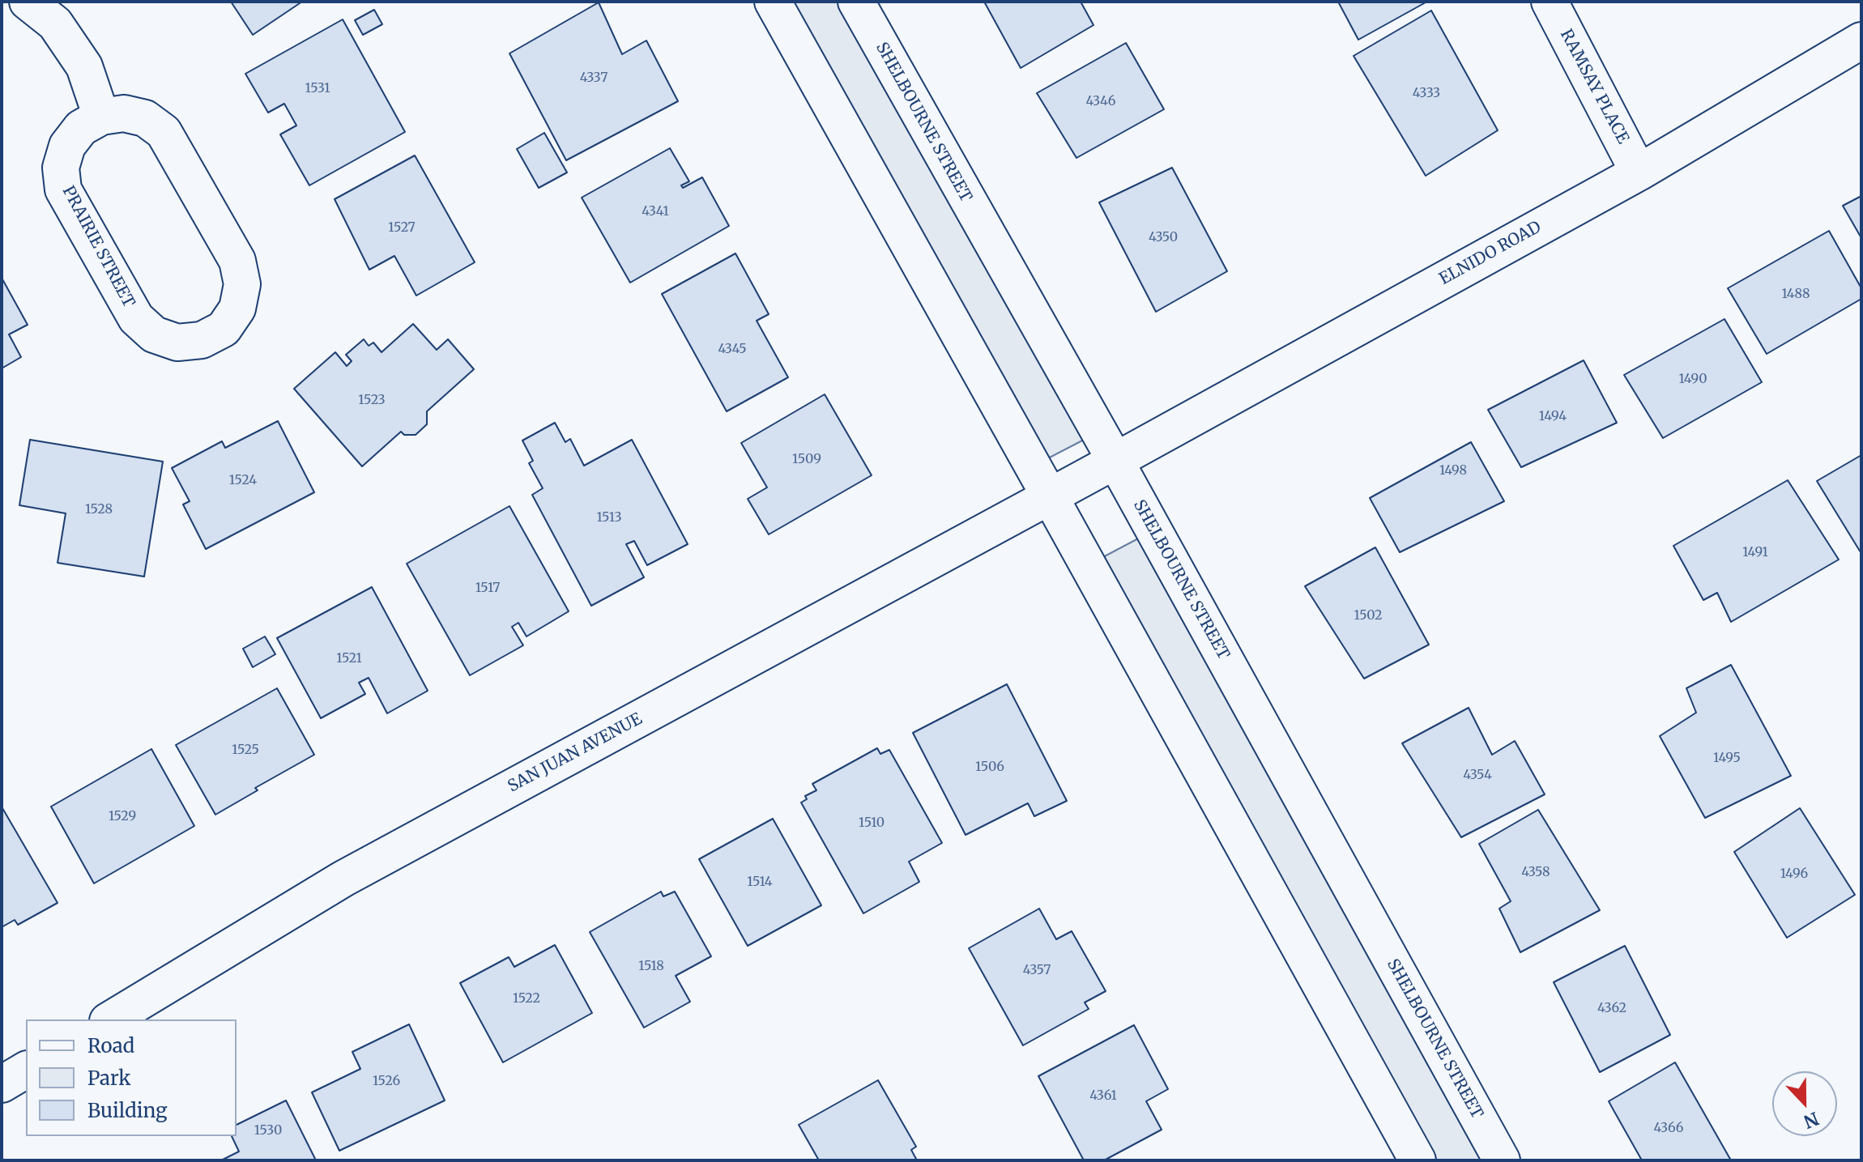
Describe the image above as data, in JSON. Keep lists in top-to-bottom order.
{
  "streets": {
    "street": [
      "RAMSAY PLACE",
      "SHELBOURNE STREET",
      "PRAIRIE STREET",
      "ELNIDO ROAD",
      "SAN JUAN AVENUE"
    ]
  },
  "crossings": [
    ["RAMSAY PLACE", "ELNIDO ROAD"],
    ["SHELBOURNE STREET", "ELNIDO ROAD"],
    ["ELNIDO ROAD", "SAN JUAN AVENUE"]
  ],
  "house_numbers": [
    "4337",
    "1531",
    "4333",
    "4346",
    "4341",
    "1527",
    "4350",
    "1488",
    "4345",
    "1490",
    "1523",
    "1494",
    "1509",
    "1498",
    "1524",
    "1528",
    "1513",
    "1491",
    "1517",
    "1502",
    "1521",
    "1525",
    "1495",
    "1506",
    "4354",
    "1529",
    "1510",
    "4358",
    "1496",
    "1514",
    "1518",
    "4357",
    "1522",
    "4362",
    "1526",
    "4361",
    "4366",
    "1530"
  ],
  "legend": ["Road", "Park", "Building"],
  "north": "bottom"
}
